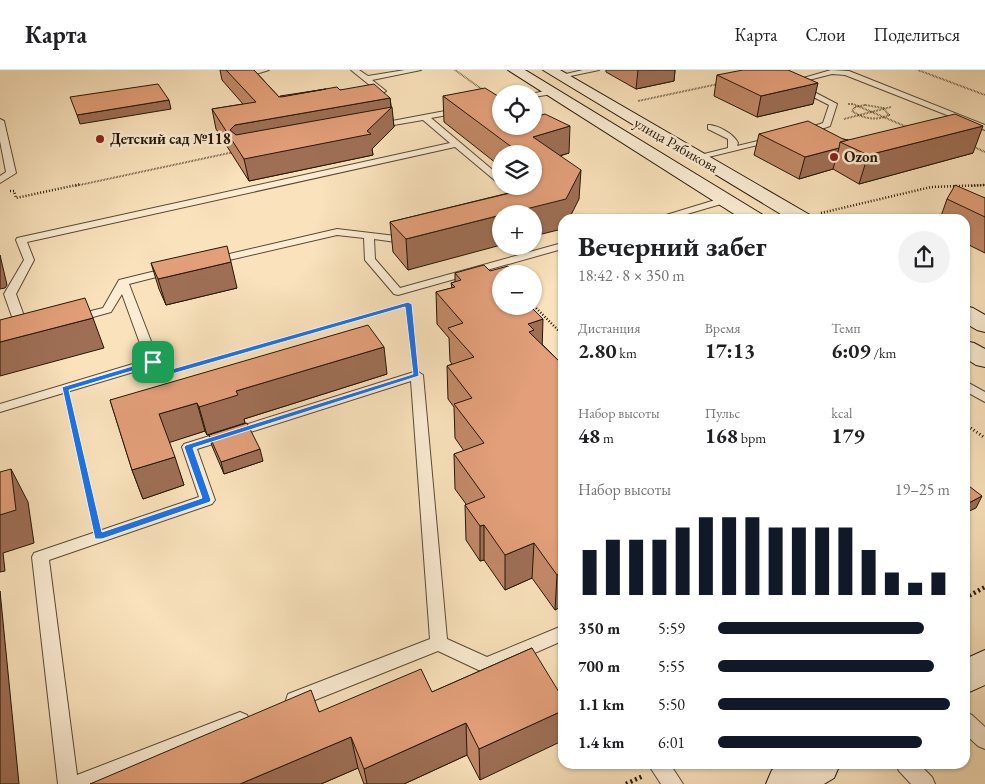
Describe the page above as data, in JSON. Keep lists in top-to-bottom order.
{
  "streets": {
    "street": ["улица Рябикова"]
  },
  "places": ["Детский сад №118", "Ozon"],
  "page": {
    "header": "Карта",
    "nav": ["Карта", "Слои", "Поделиться"],
    "map_buttons": ["+", "−"],
    "heading": ["Вечерний забег", "18:42 · 8 × 350 m"],
    "stats": [
      ["Дистанция", "2.80 km"],
      ["Время", "17:13"],
      ["Темп", "6:09 /km"],
      ["Набор высоты", "48 m"],
      ["Пульс", "168 bpm"],
      ["kcal", "179"]
    ],
    "chart": ["Набор высоты", "19–25 m"],
    "list": [
      {
        "name": "350 m",
        "note": "5:59"
      },
      {
        "name": "700 m",
        "note": "5:55"
      },
      {
        "name": "1.1 km",
        "note": "5:50"
      },
      {
        "name": "1.4 km",
        "note": "6:01"
      }
    ]
  }
}
